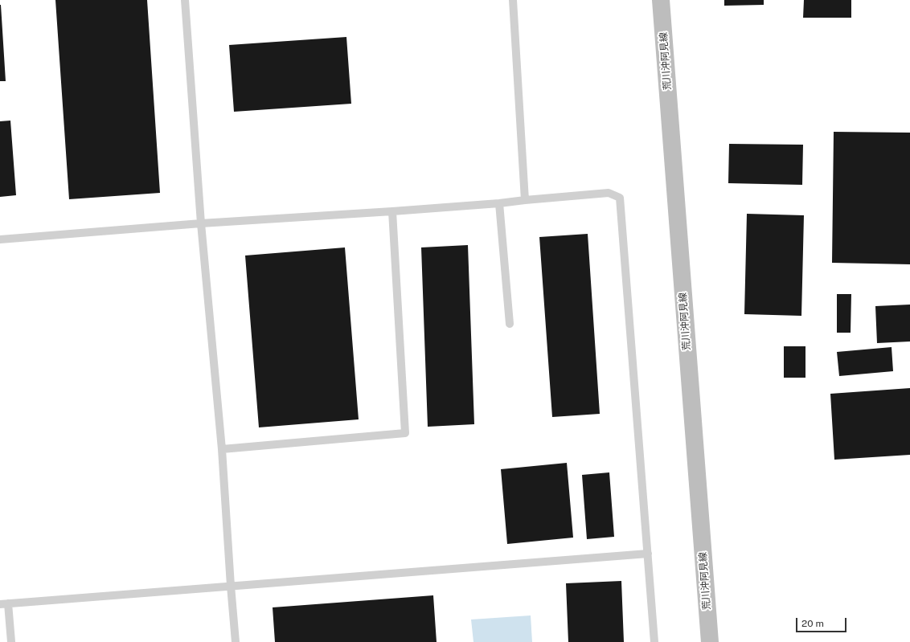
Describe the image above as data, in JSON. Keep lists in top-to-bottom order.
{
  "streets": {
    "main road": ["荒川沖阿見線"]
  },
  "scale_bar": "20 m"
}
